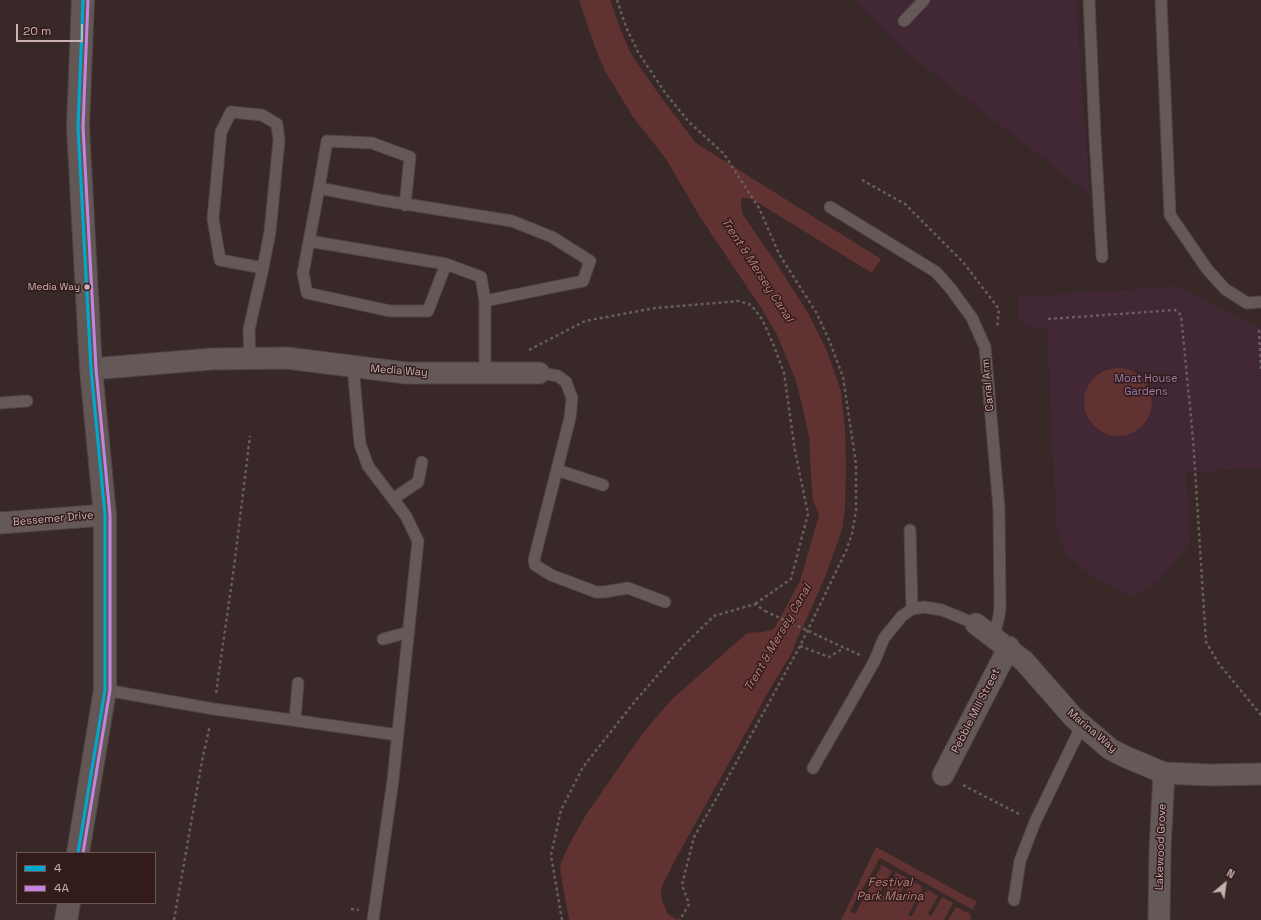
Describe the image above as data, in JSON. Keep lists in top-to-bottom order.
{
  "streets": {
    "street": [
      "Media Way",
      "Bessemer Drive",
      "Pebble Mill Street",
      "Marina Way",
      "Lakewood Grove"
    ],
    "lane": ["Canal Arm"]
  },
  "crossings": [
    ["Canal Arm", "Pebble Mill Street"],
    ["Canal Arm", "Marina Way"],
    ["Pebble Mill Street", "Marina Way"],
    ["Marina Way", "Lakewood Grove"]
  ],
  "water": ["Trent & Mersey Canal", "Festival Park Marina"],
  "parks": ["Moat House Gardens"],
  "places": ["Media Way"],
  "lines": ["transit line 4", "transit line 4A"],
  "legend": ["4", "4A"],
  "scale_bar": "20 m",
  "north": "top right"
}
